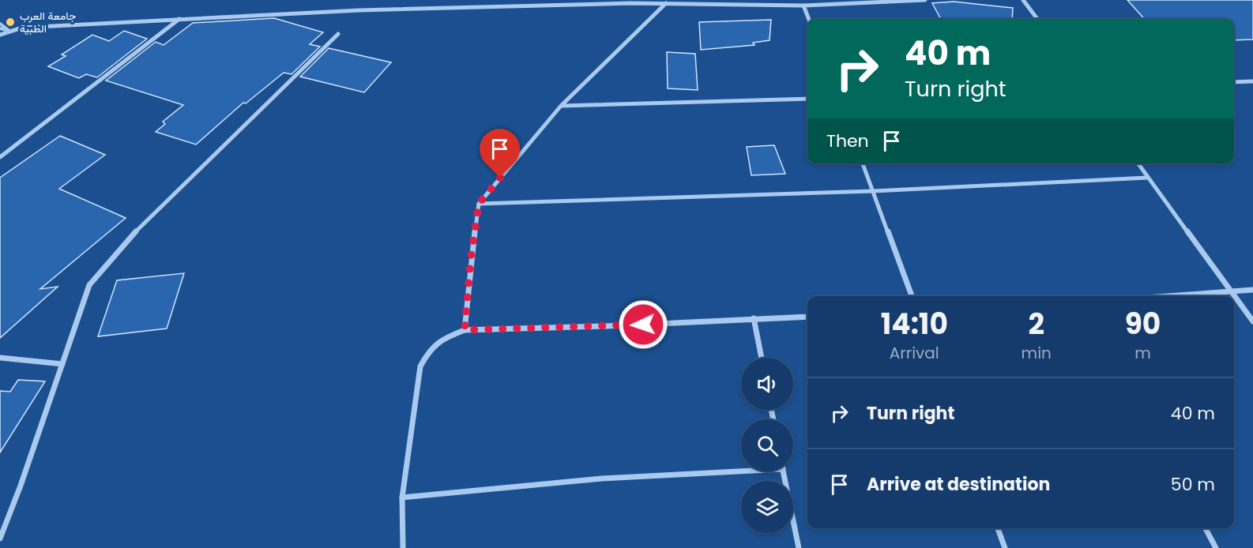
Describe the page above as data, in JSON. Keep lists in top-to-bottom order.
{
  "places": ["جامعة العرب الطبية"],
  "page": {
    "turn": ["40 m", "Turn right"],
    "then": "Then",
    "eta": [
      "14:10",
      "Arrival",
      "2",
      "min",
      "90",
      "m"
    ],
    "list": [
      {
        "name": "Turn right",
        "value": "40 m"
      },
      {
        "name": "Arrive at destination",
        "value": "50 m"
      }
    ]
  }
}
